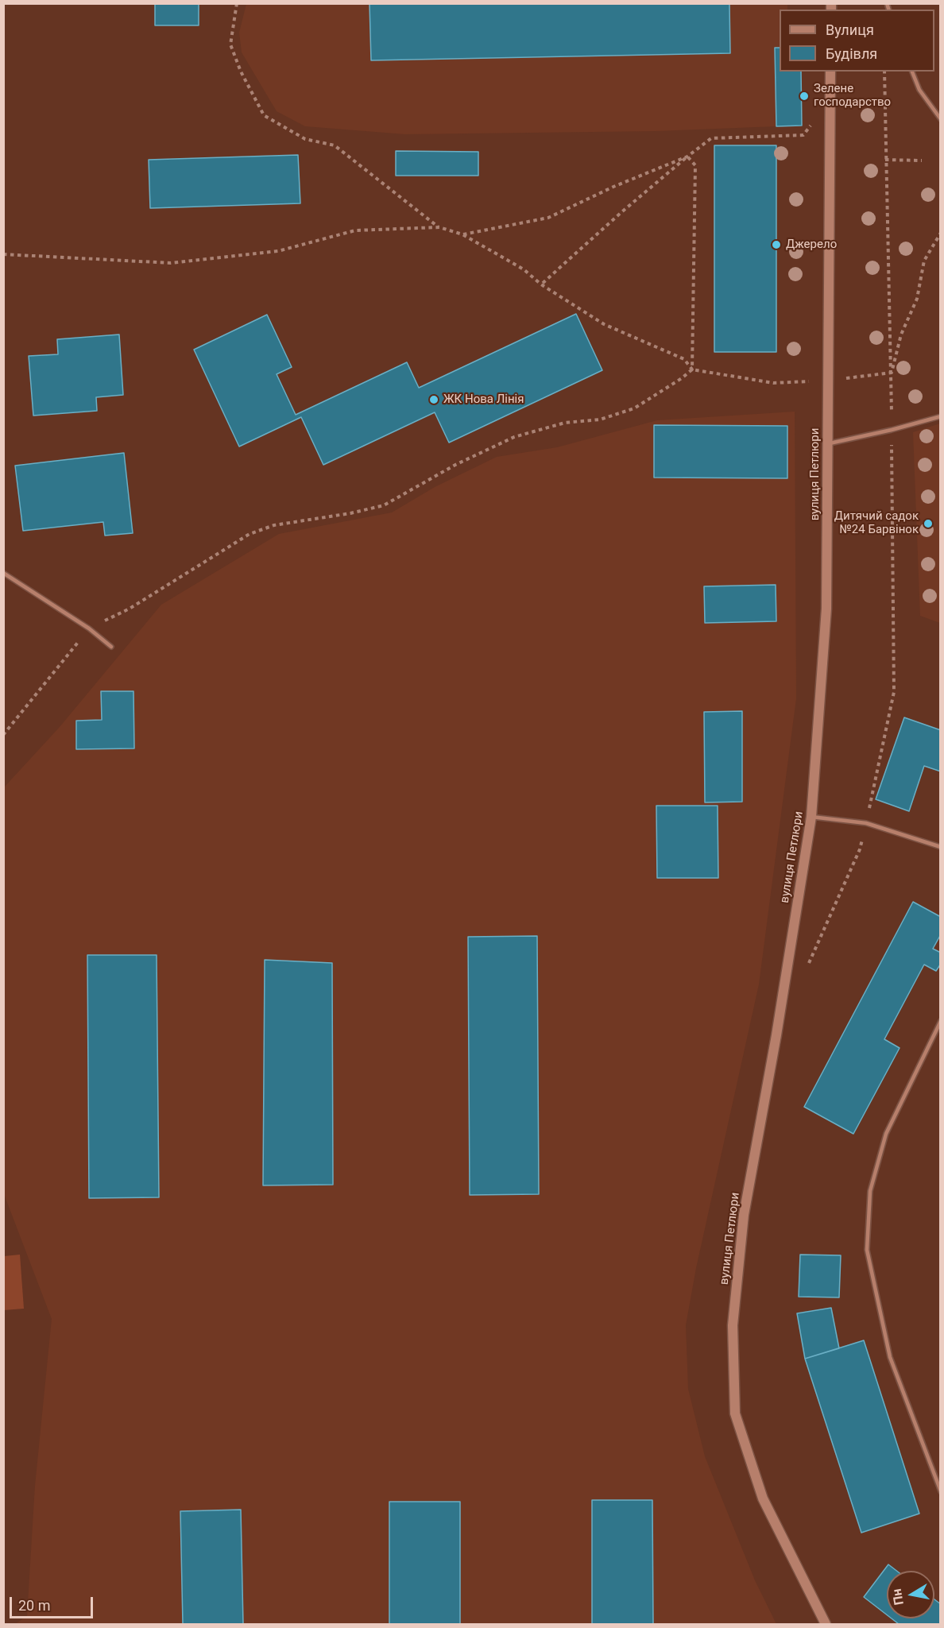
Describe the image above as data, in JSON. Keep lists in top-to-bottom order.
{
  "streets": {
    "main road": ["вулиця Петлюри"]
  },
  "places": [
    "Зелене господарство",
    "Джерело",
    "ЖК Нова Лінія",
    "Дитячий садок №24 Барвінок"
  ],
  "legend": ["Вулиця", "Будівля"],
  "scale_bar": "20 m",
  "north": "left"
}
